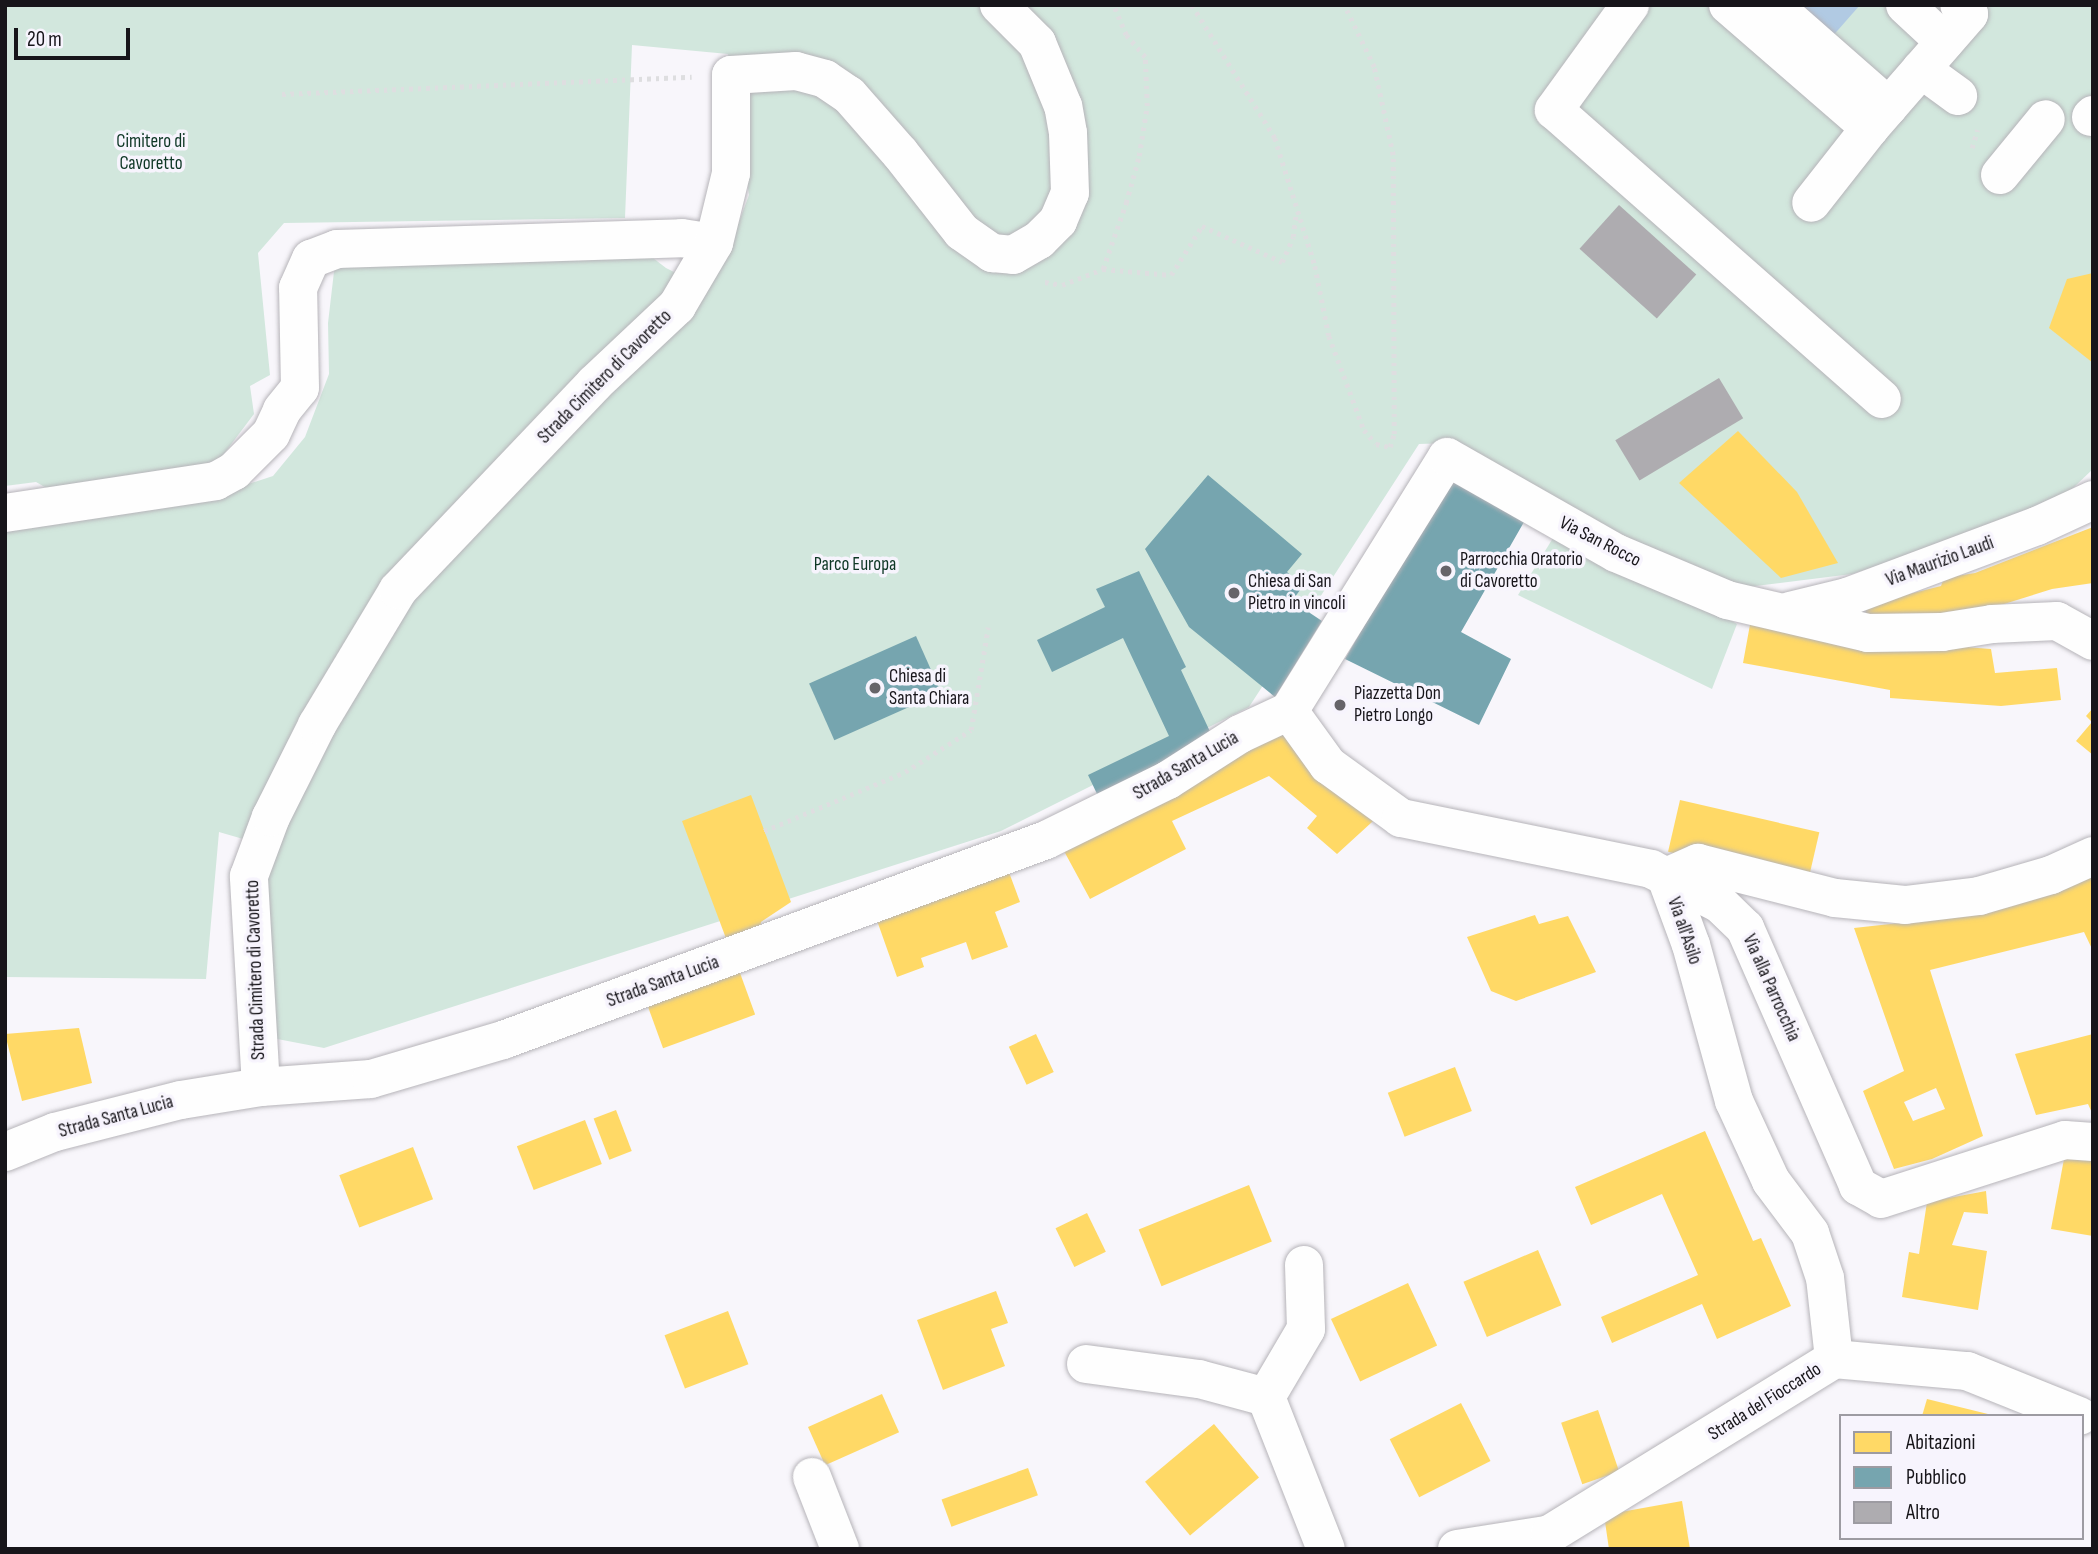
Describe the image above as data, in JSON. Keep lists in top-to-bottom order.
{
  "streets": {
    "street": [
      "Strada Cimitero di Cavoretto",
      "Via San Rocco",
      "Via Maurizio Laudi",
      "Strada Santa Lucia",
      "Via all'Asilo",
      "Via alla Parrocchia",
      "Strada del Fioccardo"
    ]
  },
  "crossings": [
    ["Strada Cimitero di Cavoretto", "Strada Santa Lucia"],
    ["Via San Rocco", "Via Maurizio Laudi"],
    ["Via San Rocco", "Strada Santa Lucia"],
    ["Via San Rocco", "Via alla Parrocchia"],
    ["Strada Santa Lucia", "Via alla Parrocchia"],
    ["Via all'Asilo", "Via alla Parrocchia"],
    ["Via all'Asilo", "Strada del Fioccardo"]
  ],
  "parks": ["Cimitero di Cavoretto", "Parco Europa"],
  "places": [
    "Parrocchia Oratorio di Cavoretto",
    "Chiesa di San Pietro in vincoli",
    "Chiesa di Santa Chiara",
    "Piazzetta Don Pietro Longo"
  ],
  "legend": ["Abitazioni", "Pubblico", "Altro"],
  "scale_bar": "20 m"
}
